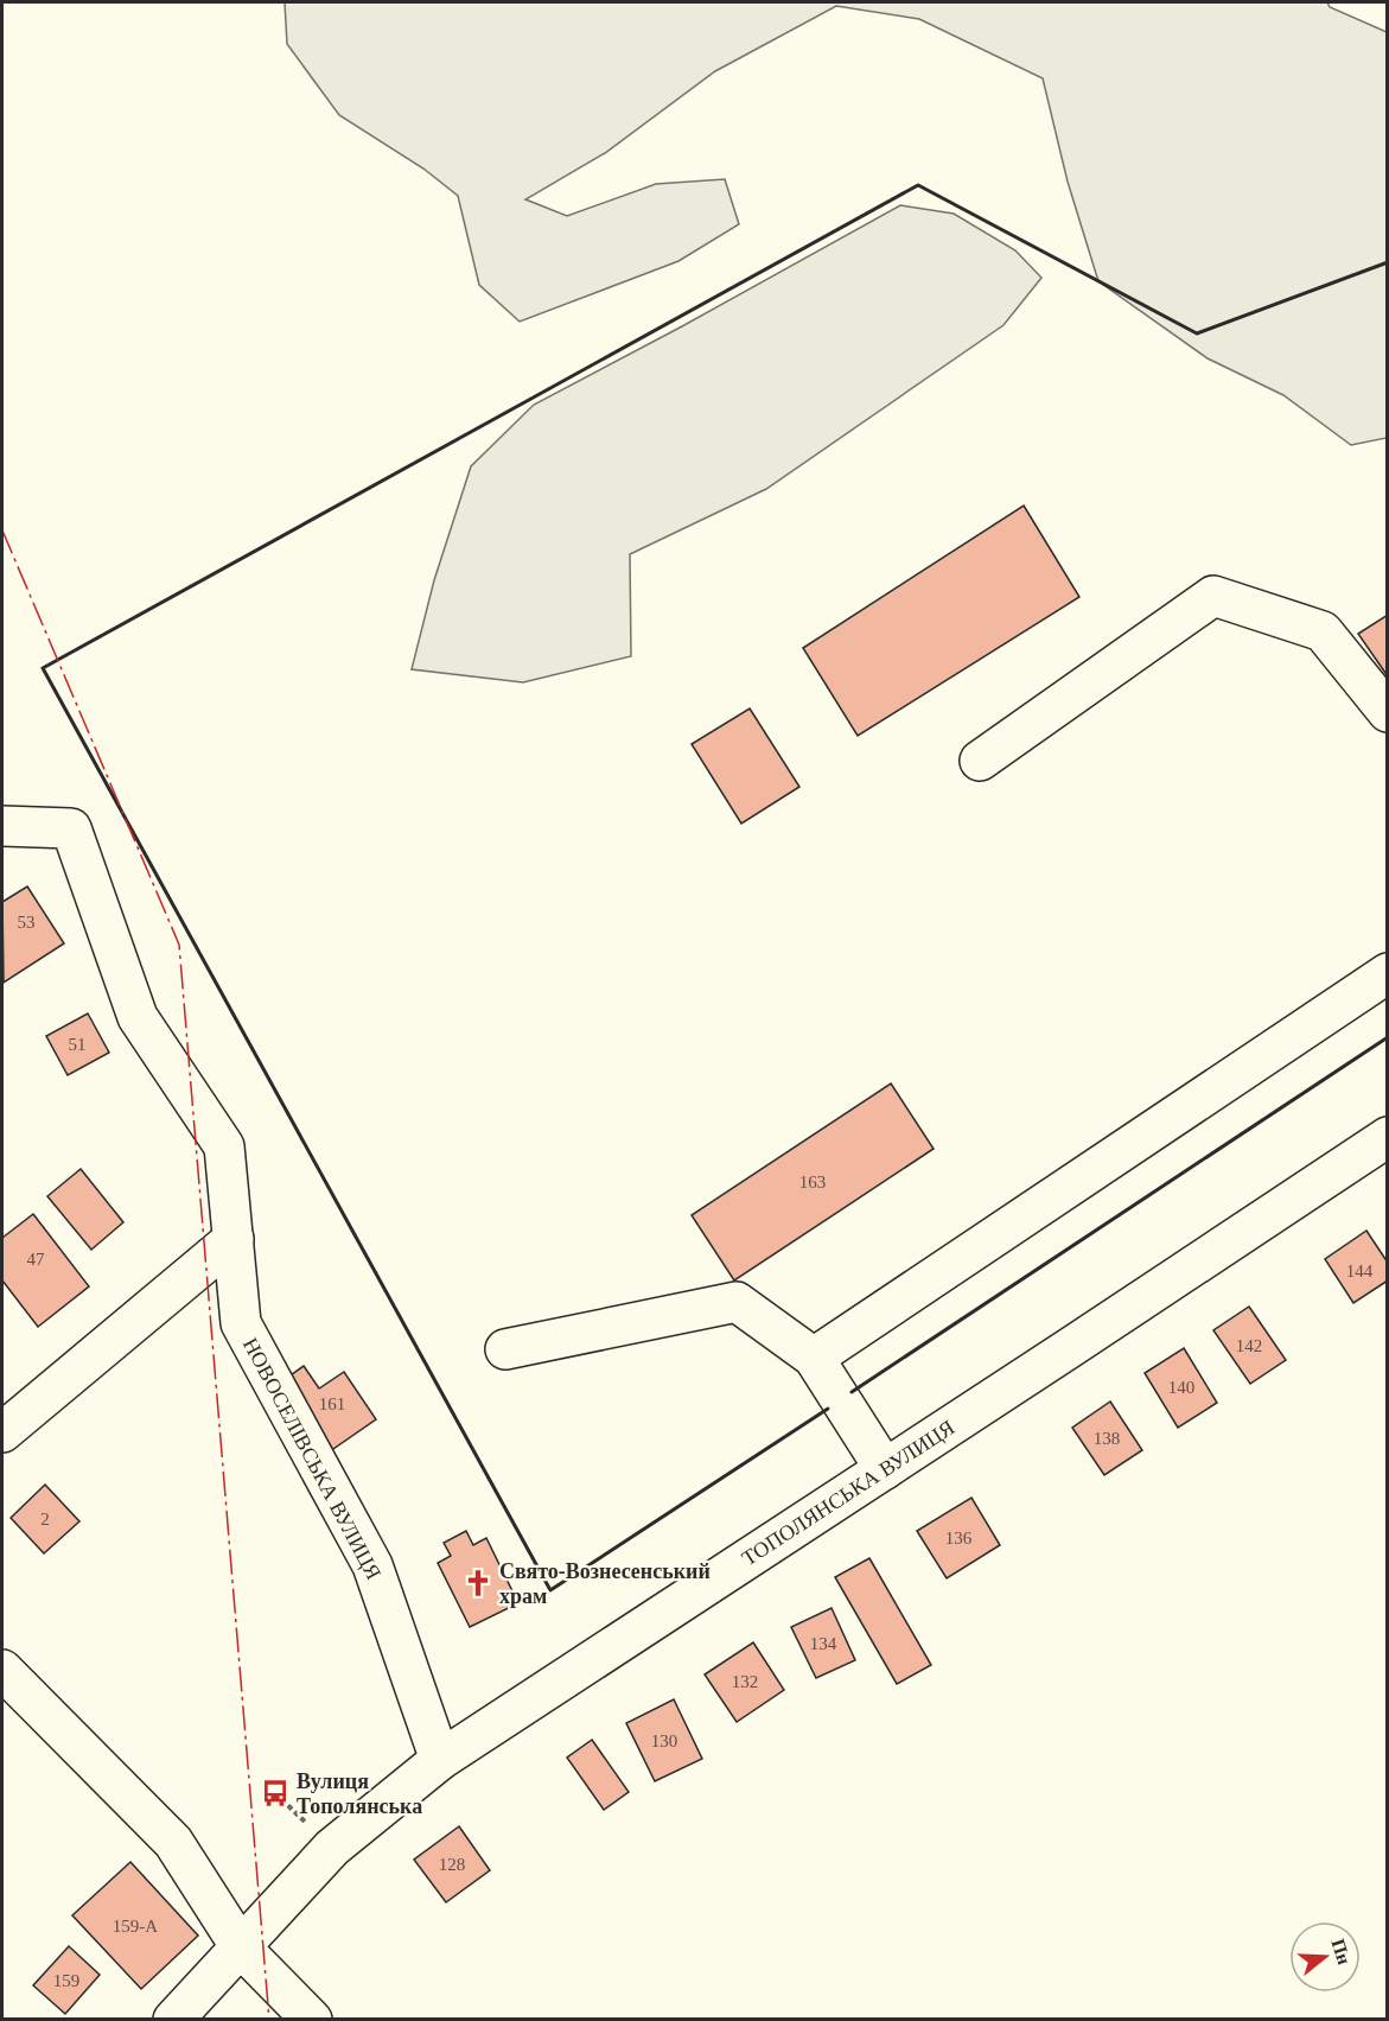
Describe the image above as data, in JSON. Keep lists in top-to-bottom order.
{
  "streets": {
    "street": ["НОВОСЕЛІВСЬКА ВУЛИЦЯ", "ТОПОЛЯНСЬКА ВУЛИЦЯ"]
  },
  "crossings": [
    ["НОВОСЕЛІВСЬКА ВУЛИЦЯ", "ТОПОЛЯНСЬКА ВУЛИЦЯ"]
  ],
  "places": {
    "church": ["Свято-Вознесенський храм"],
    "bus stop": ["Вулиця Тополянська"]
  },
  "house_numbers": [
    "53",
    "51",
    "163",
    "47",
    "144",
    "142",
    "140",
    "161",
    "138",
    "2",
    "136",
    "134",
    "132",
    "130",
    "128",
    "159-А",
    "159"
  ],
  "north": "right"
}
